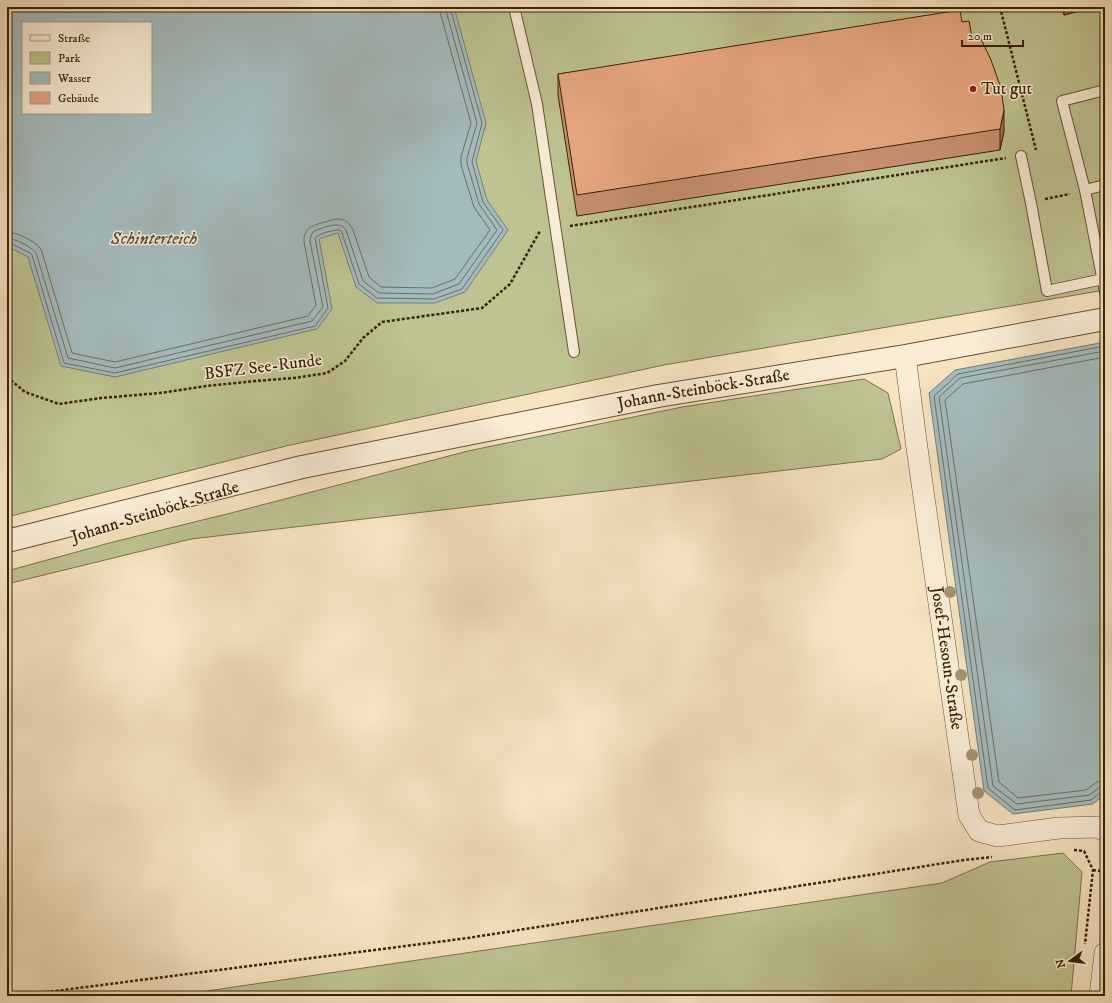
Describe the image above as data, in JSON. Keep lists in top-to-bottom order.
{
  "streets": {
    "street": ["Johann-Steinböck-Straße", "Josef-Hesoun-Straße"],
    "path": ["BSFZ See-Runde"]
  },
  "crossings": [
    ["Johann-Steinböck-Straße", "Josef-Hesoun-Straße"]
  ],
  "water": ["Schinterteich"],
  "places": ["Tut gut"],
  "legend": [
    "Straße",
    "Park",
    "Wasser",
    "Gebäude"
  ],
  "scale_bar": "20 m",
  "north": "left"
}
